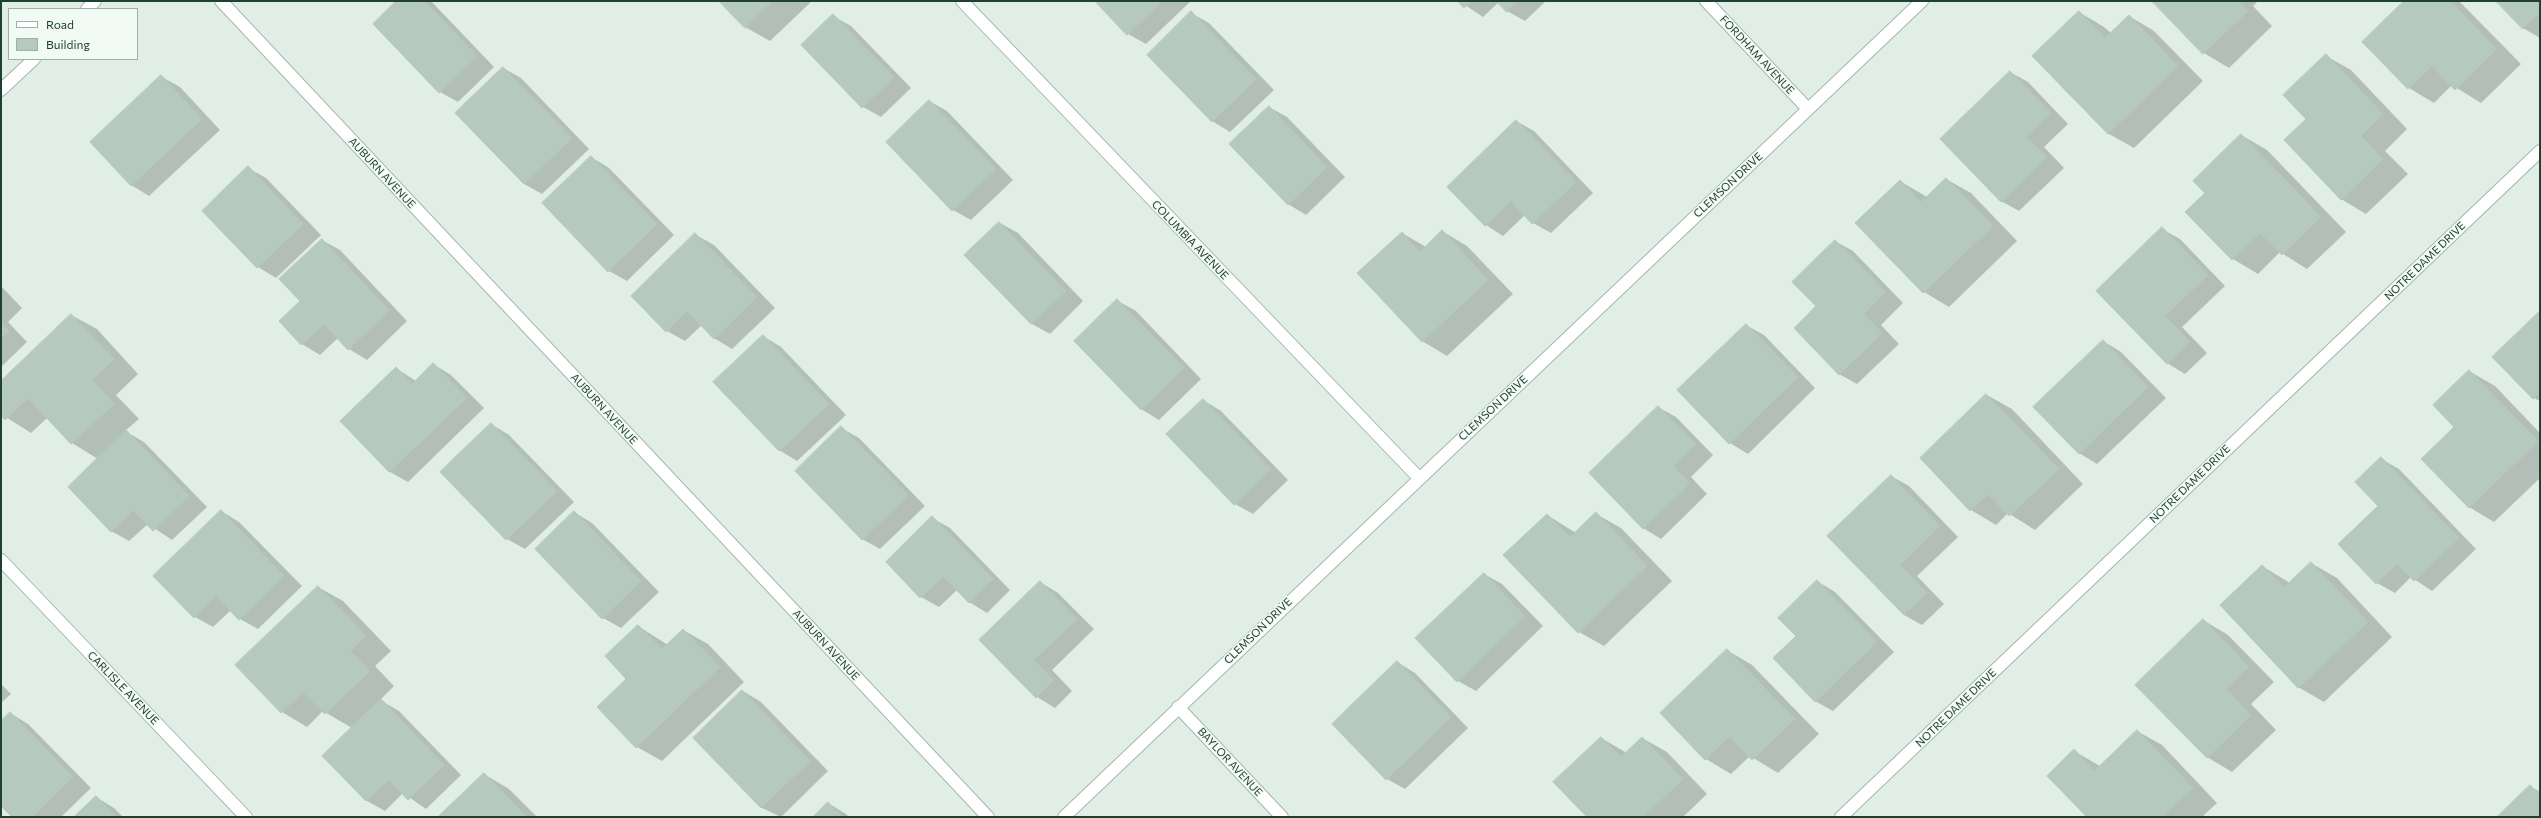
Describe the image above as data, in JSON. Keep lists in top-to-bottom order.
{
  "streets": {
    "street": [
      "FORDHAM AVENUE",
      "AUBURN AVENUE",
      "CLEMSON DRIVE",
      "COLUMBIA AVENUE",
      "NOTRE DAME DRIVE",
      "CARLISLE AVENUE",
      "BAYLOR AVENUE"
    ]
  },
  "crossings": [
    ["FORDHAM AVENUE", "CLEMSON DRIVE"],
    ["CLEMSON DRIVE", "COLUMBIA AVENUE"],
    ["CLEMSON DRIVE", "BAYLOR AVENUE"]
  ],
  "legend": ["Road", "Building"]
}
